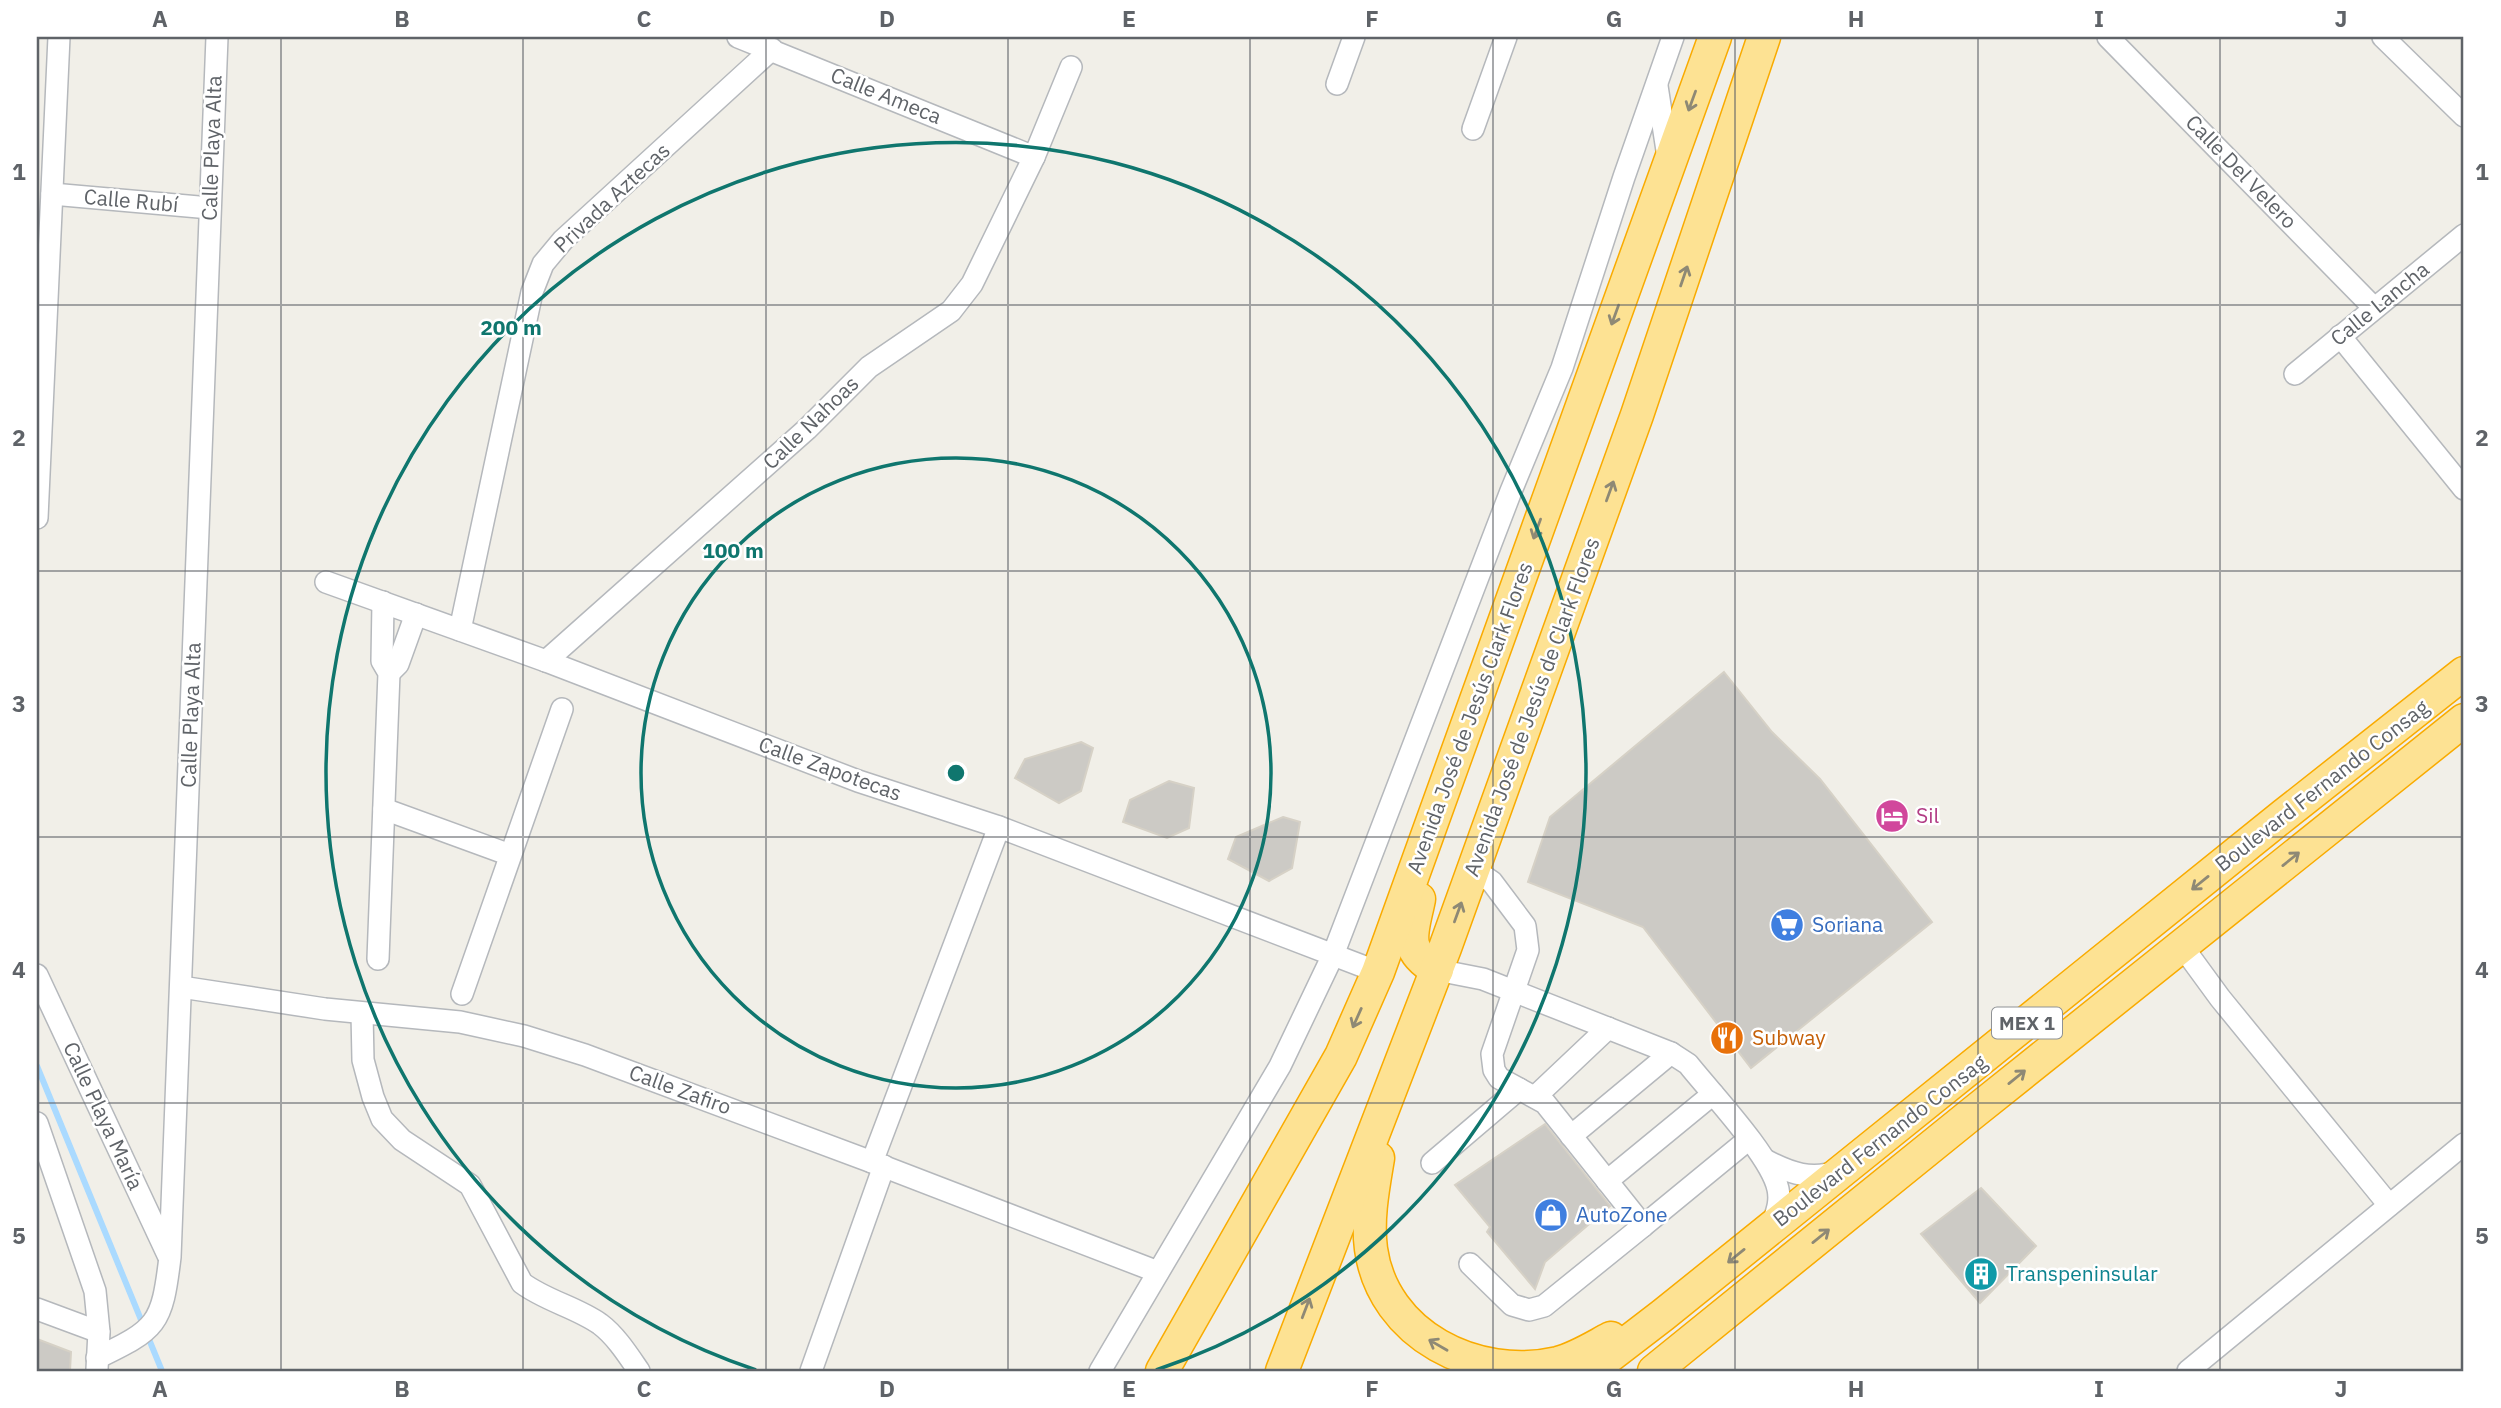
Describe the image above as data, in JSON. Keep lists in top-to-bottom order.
{
  "streets": {
    "highway": [
      "Avenida José de Jesús de Clark Flores",
      "Avenida José de Jesús Clark Flores",
      "Boulevard Fernando Consag",
      "MEX 1"
    ],
    "street": [
      "Calle Ameca",
      "Calle Playa Alta",
      "Calle Del Velero",
      "Privada Aztecas",
      "Calle Rubí",
      "Calle Lancha",
      "Calle Nahoas",
      "Calle Zapotecas",
      "Calle Zafiro",
      "Calle Playa María"
    ]
  },
  "crossings": [
    ["Calle Ameca", "Privada Aztecas"],
    ["Calle Ameca", "Calle Nahoas"],
    ["Calle Playa Alta", "Calle Rubí"],
    ["Calle Playa Alta", "Calle Zafiro"],
    ["Calle Playa Alta", "Calle Playa María"],
    ["Calle Del Velero", "Calle Lancha"],
    ["Privada Aztecas", "Calle Zapotecas"],
    ["Calle Nahoas", "Calle Zapotecas"],
    ["Avenida José de Jesús Clark Flores", "Calle Zapotecas"]
  ],
  "one_way": ["Avenida José de Jesús de Clark Flores", "Avenida José de Jesús Clark Flores"],
  "places": {
    "hotel": ["Sil"],
    "supermarket": ["Soriana"],
    "restaurant": ["Subway"],
    "shop": ["AutoZone"],
    "building": ["Transpeninsular"]
  },
  "grid": {
    "columns": [
      "A",
      "B",
      "C",
      "D",
      "E",
      "F",
      "G",
      "H",
      "I",
      "J"
    ],
    "rows": [
      "1",
      "2",
      "3",
      "4",
      "5"
    ]
  },
  "rings": ["200 m", "100 m"]
}
